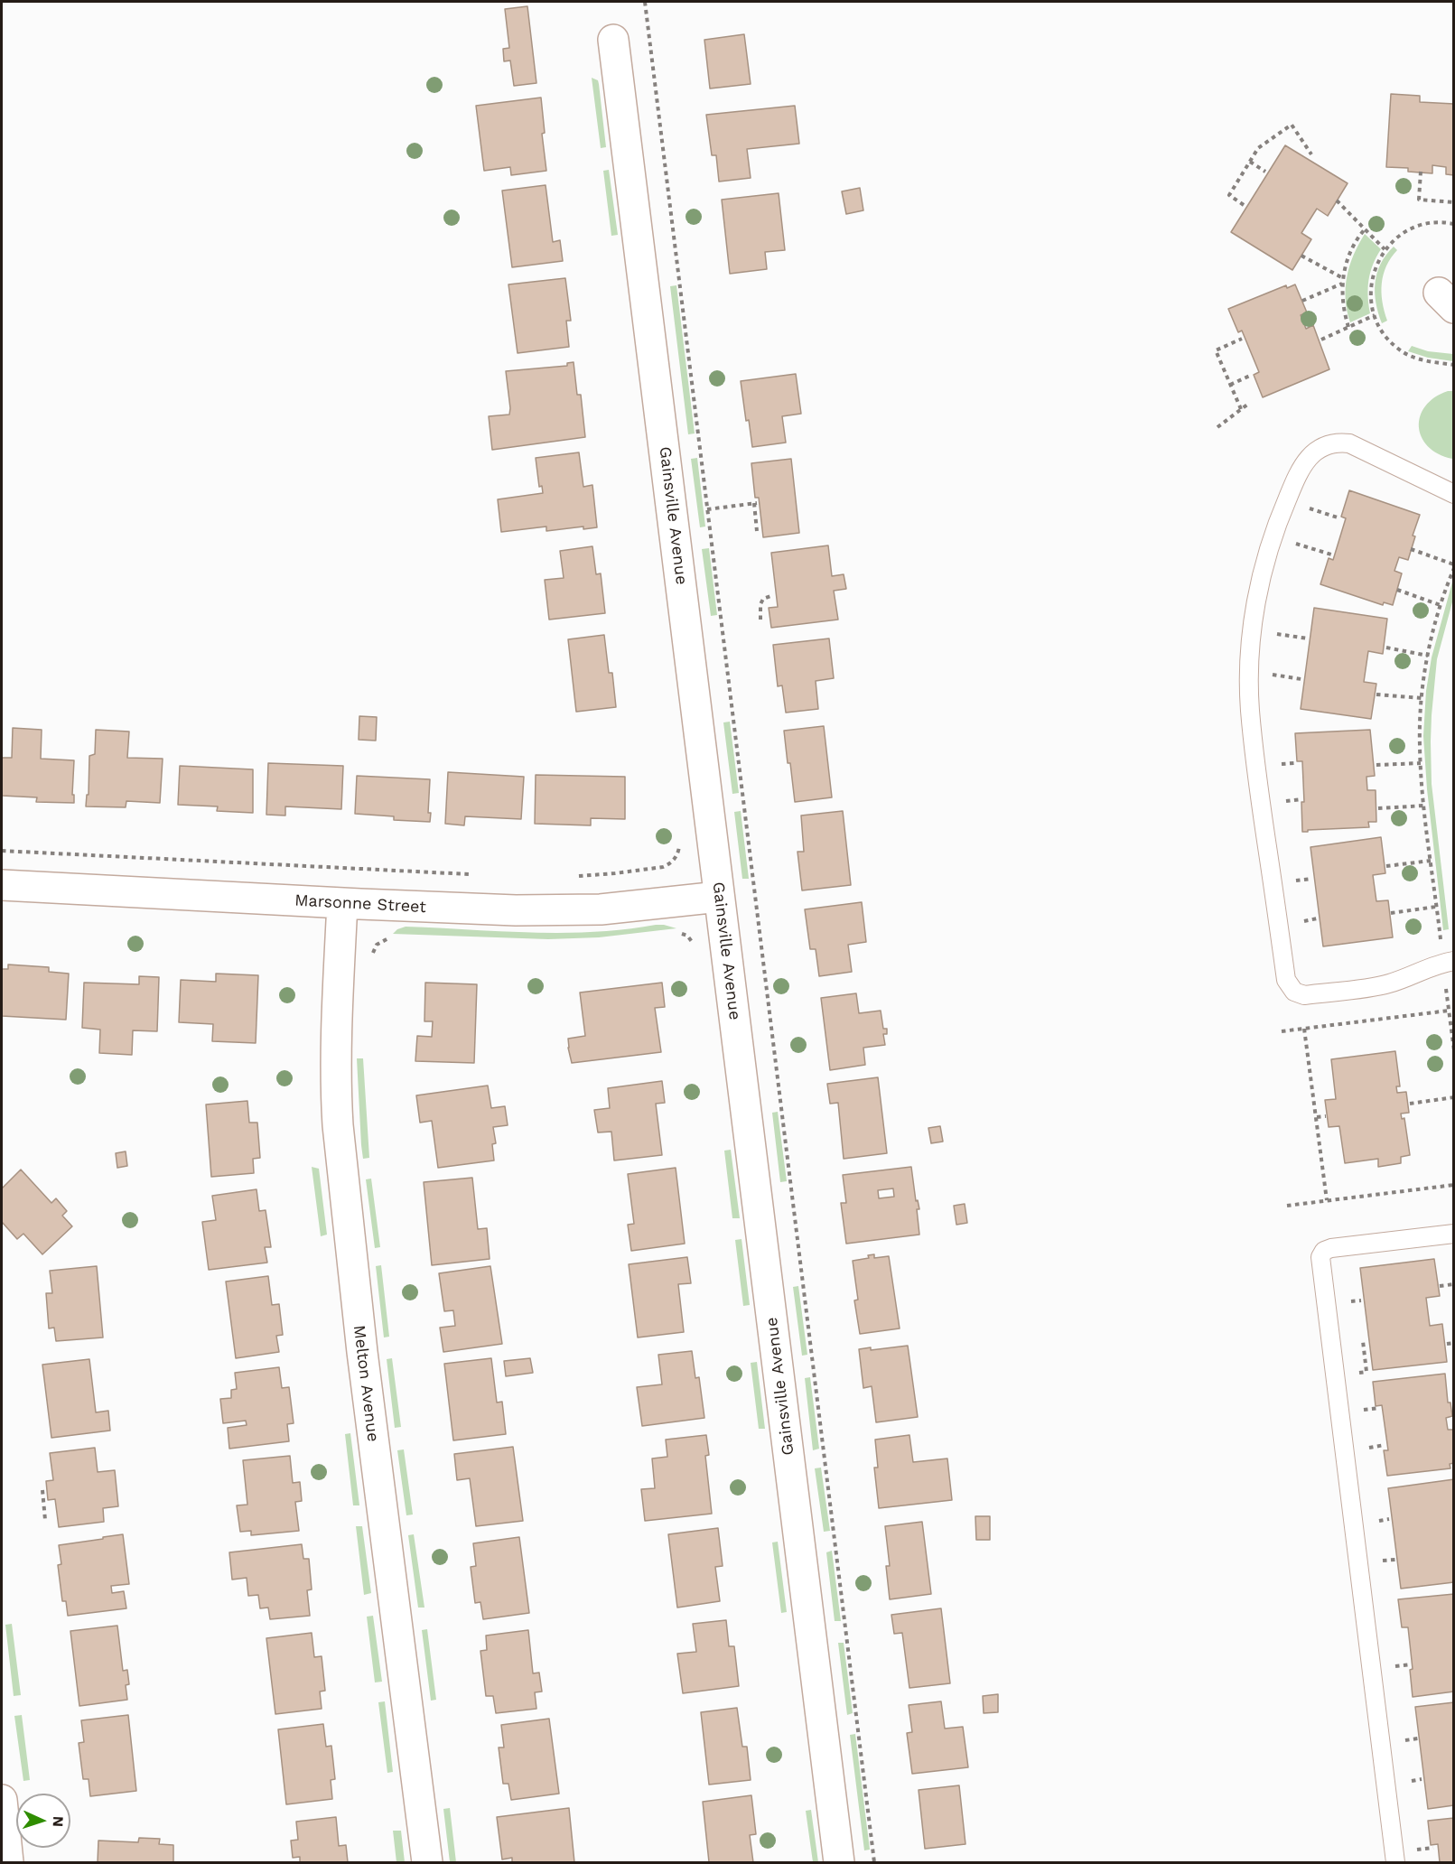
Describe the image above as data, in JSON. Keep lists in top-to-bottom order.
{
  "streets": {
    "street": ["Gainsville Avenue", "Marsonne Street", "Melton Avenue"]
  },
  "crossings": [
    ["Gainsville Avenue", "Marsonne Street"],
    ["Marsonne Street", "Melton Avenue"]
  ],
  "north": "right"
}
